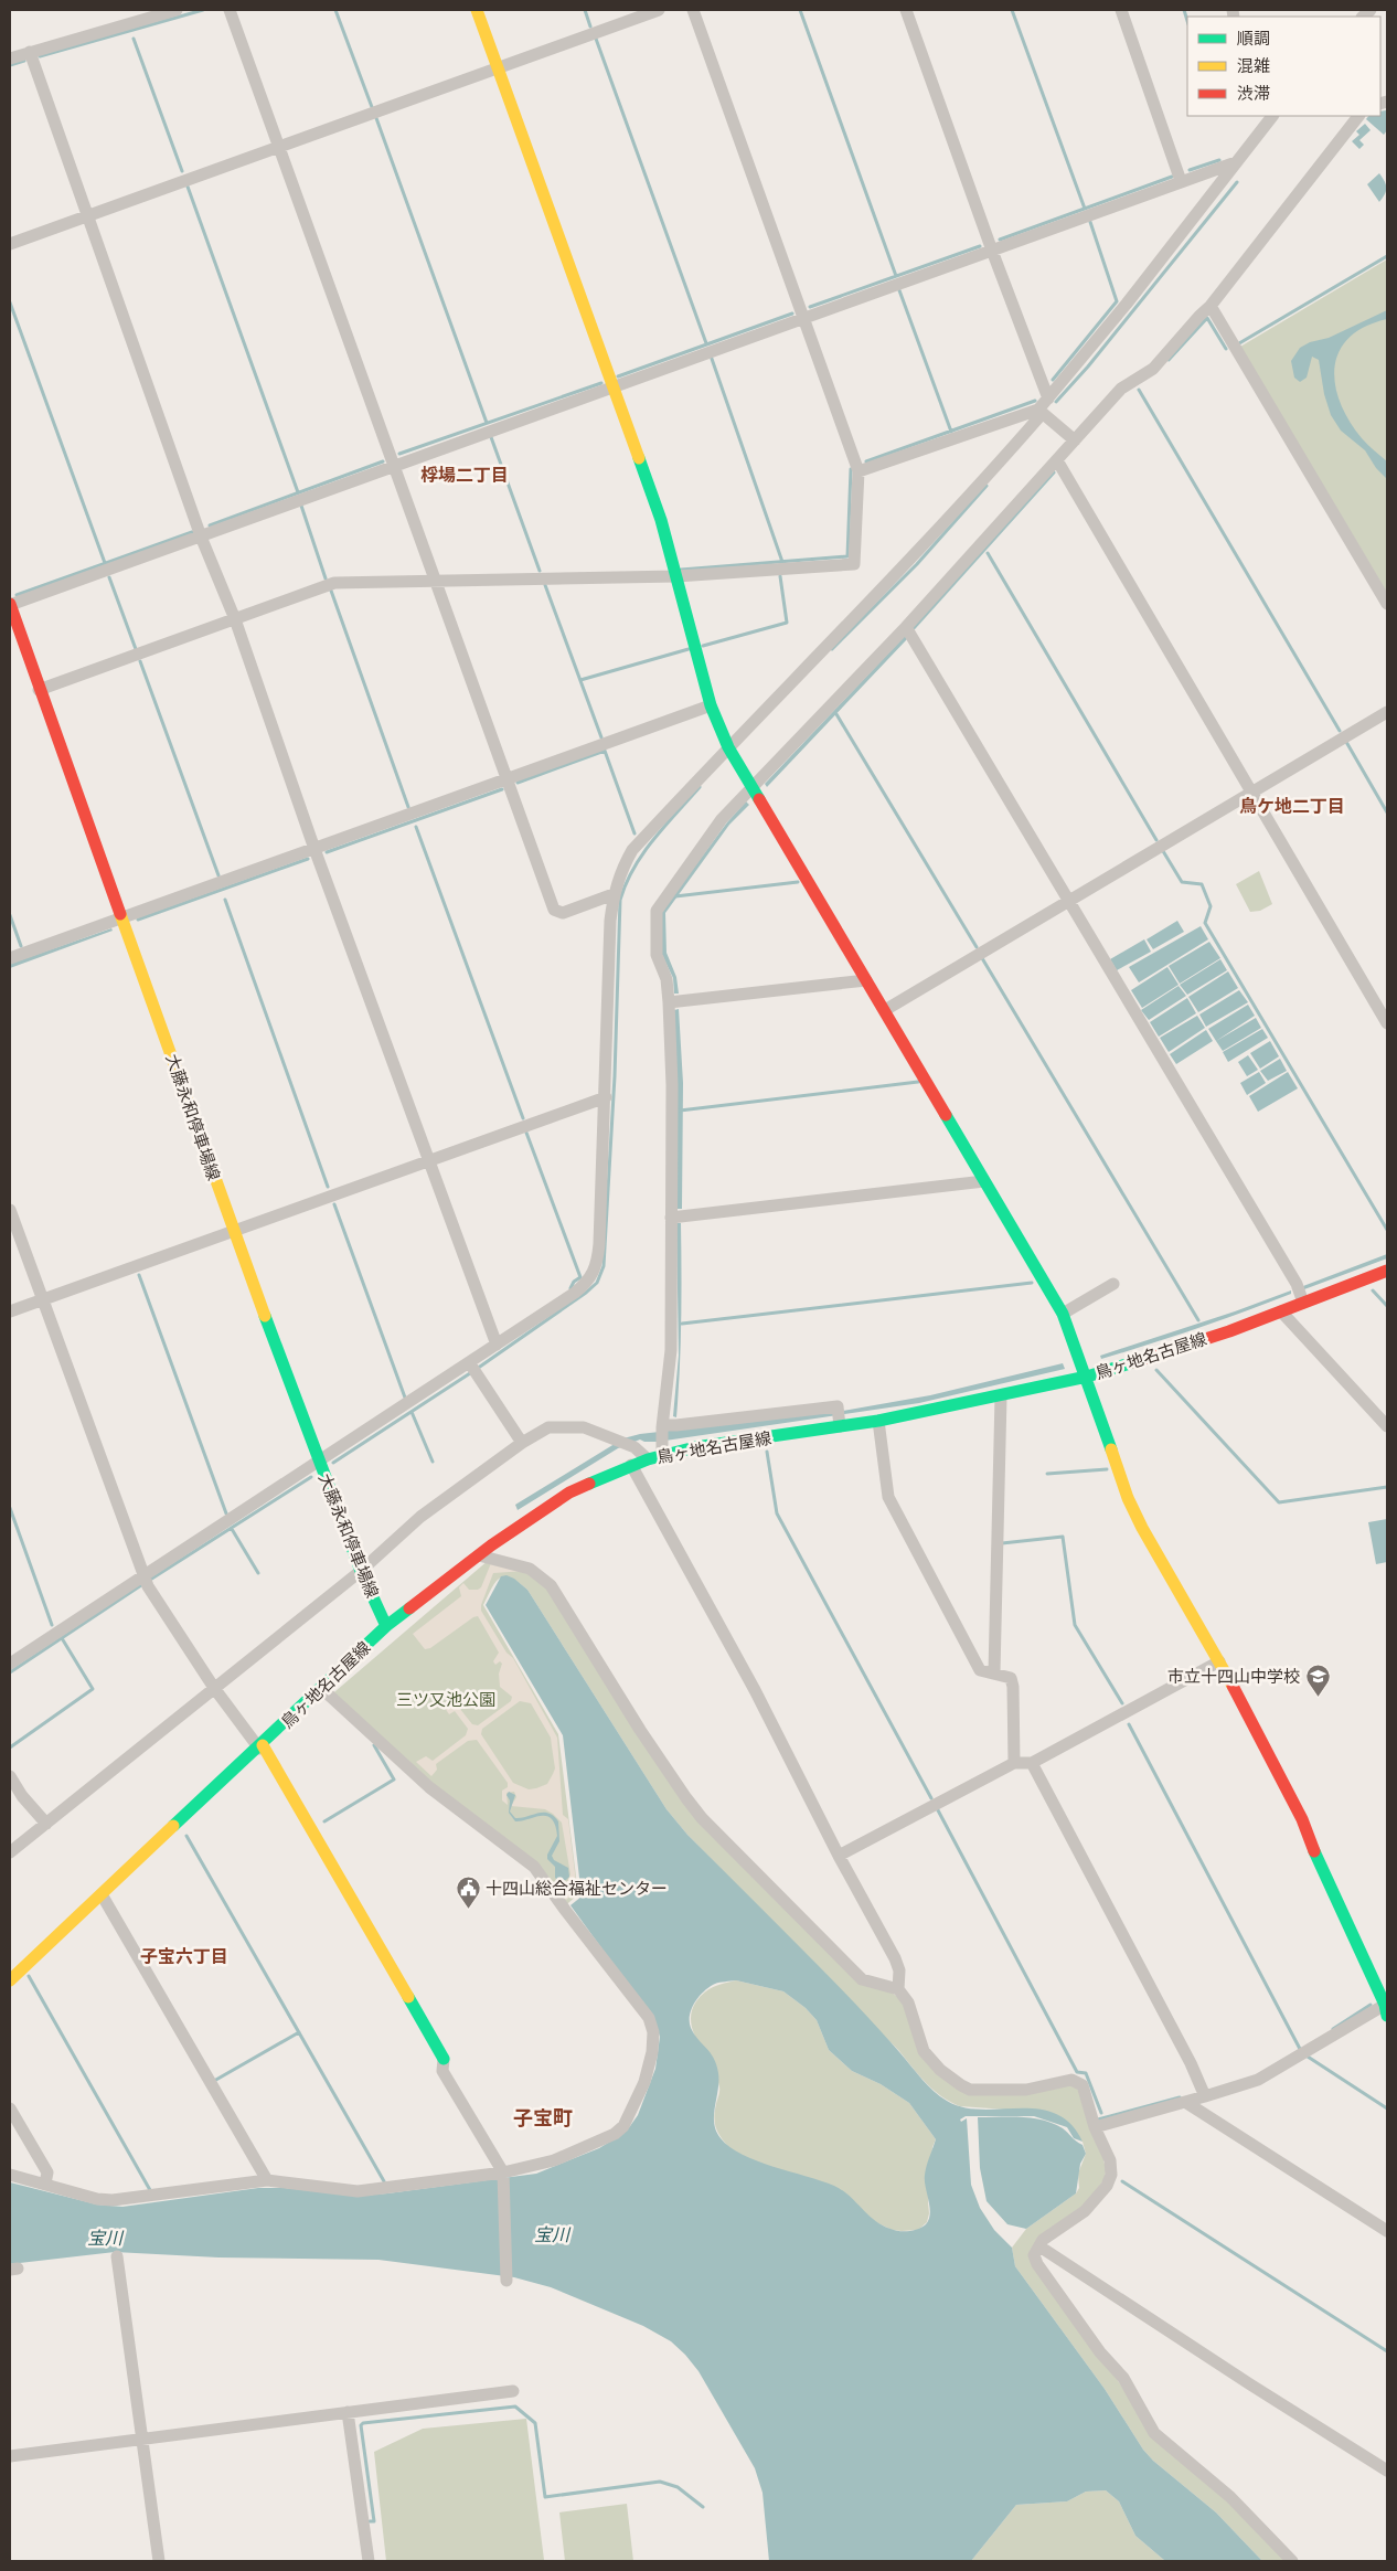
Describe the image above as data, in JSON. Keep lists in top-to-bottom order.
{
  "streets": {
    "main road": ["大藤永和停車場線", "鳥ヶ地名古屋線"]
  },
  "crossings": [
    ["大藤永和停車場線", "鳥ヶ地名古屋線"]
  ],
  "districts": [
    "桴場二丁目",
    "鳥ケ地二丁目",
    "子宝六丁目",
    "子宝町"
  ],
  "water": ["宝川"],
  "parks": ["三ツ又池公園"],
  "places": {
    "school or university": ["市立十四山中学校"],
    "public building": ["十四山総合福祉センター"]
  },
  "legend": ["順調", "混雑", "渋滞"]
}
